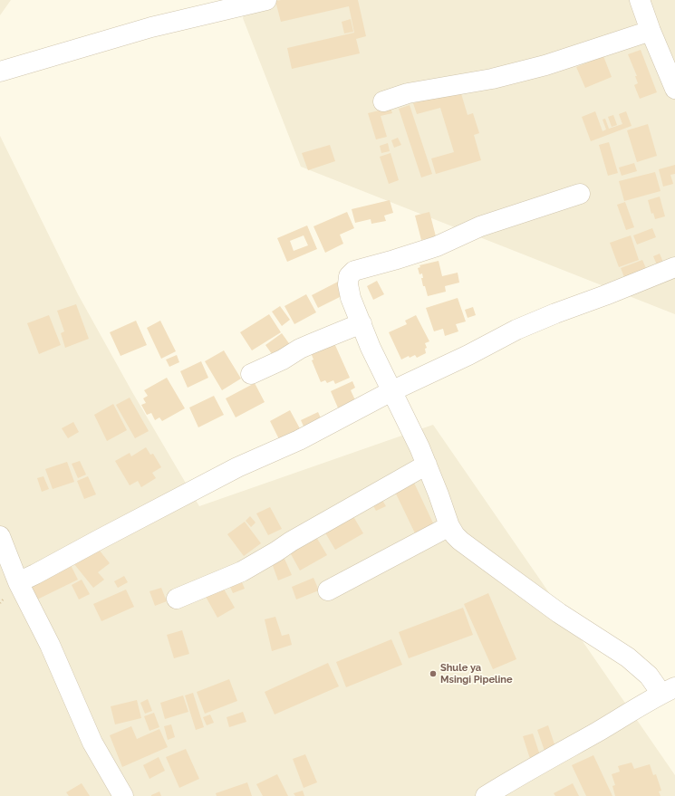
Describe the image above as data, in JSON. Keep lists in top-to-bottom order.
{
  "places": ["Shule ya Msingi Pipeline"]
}
